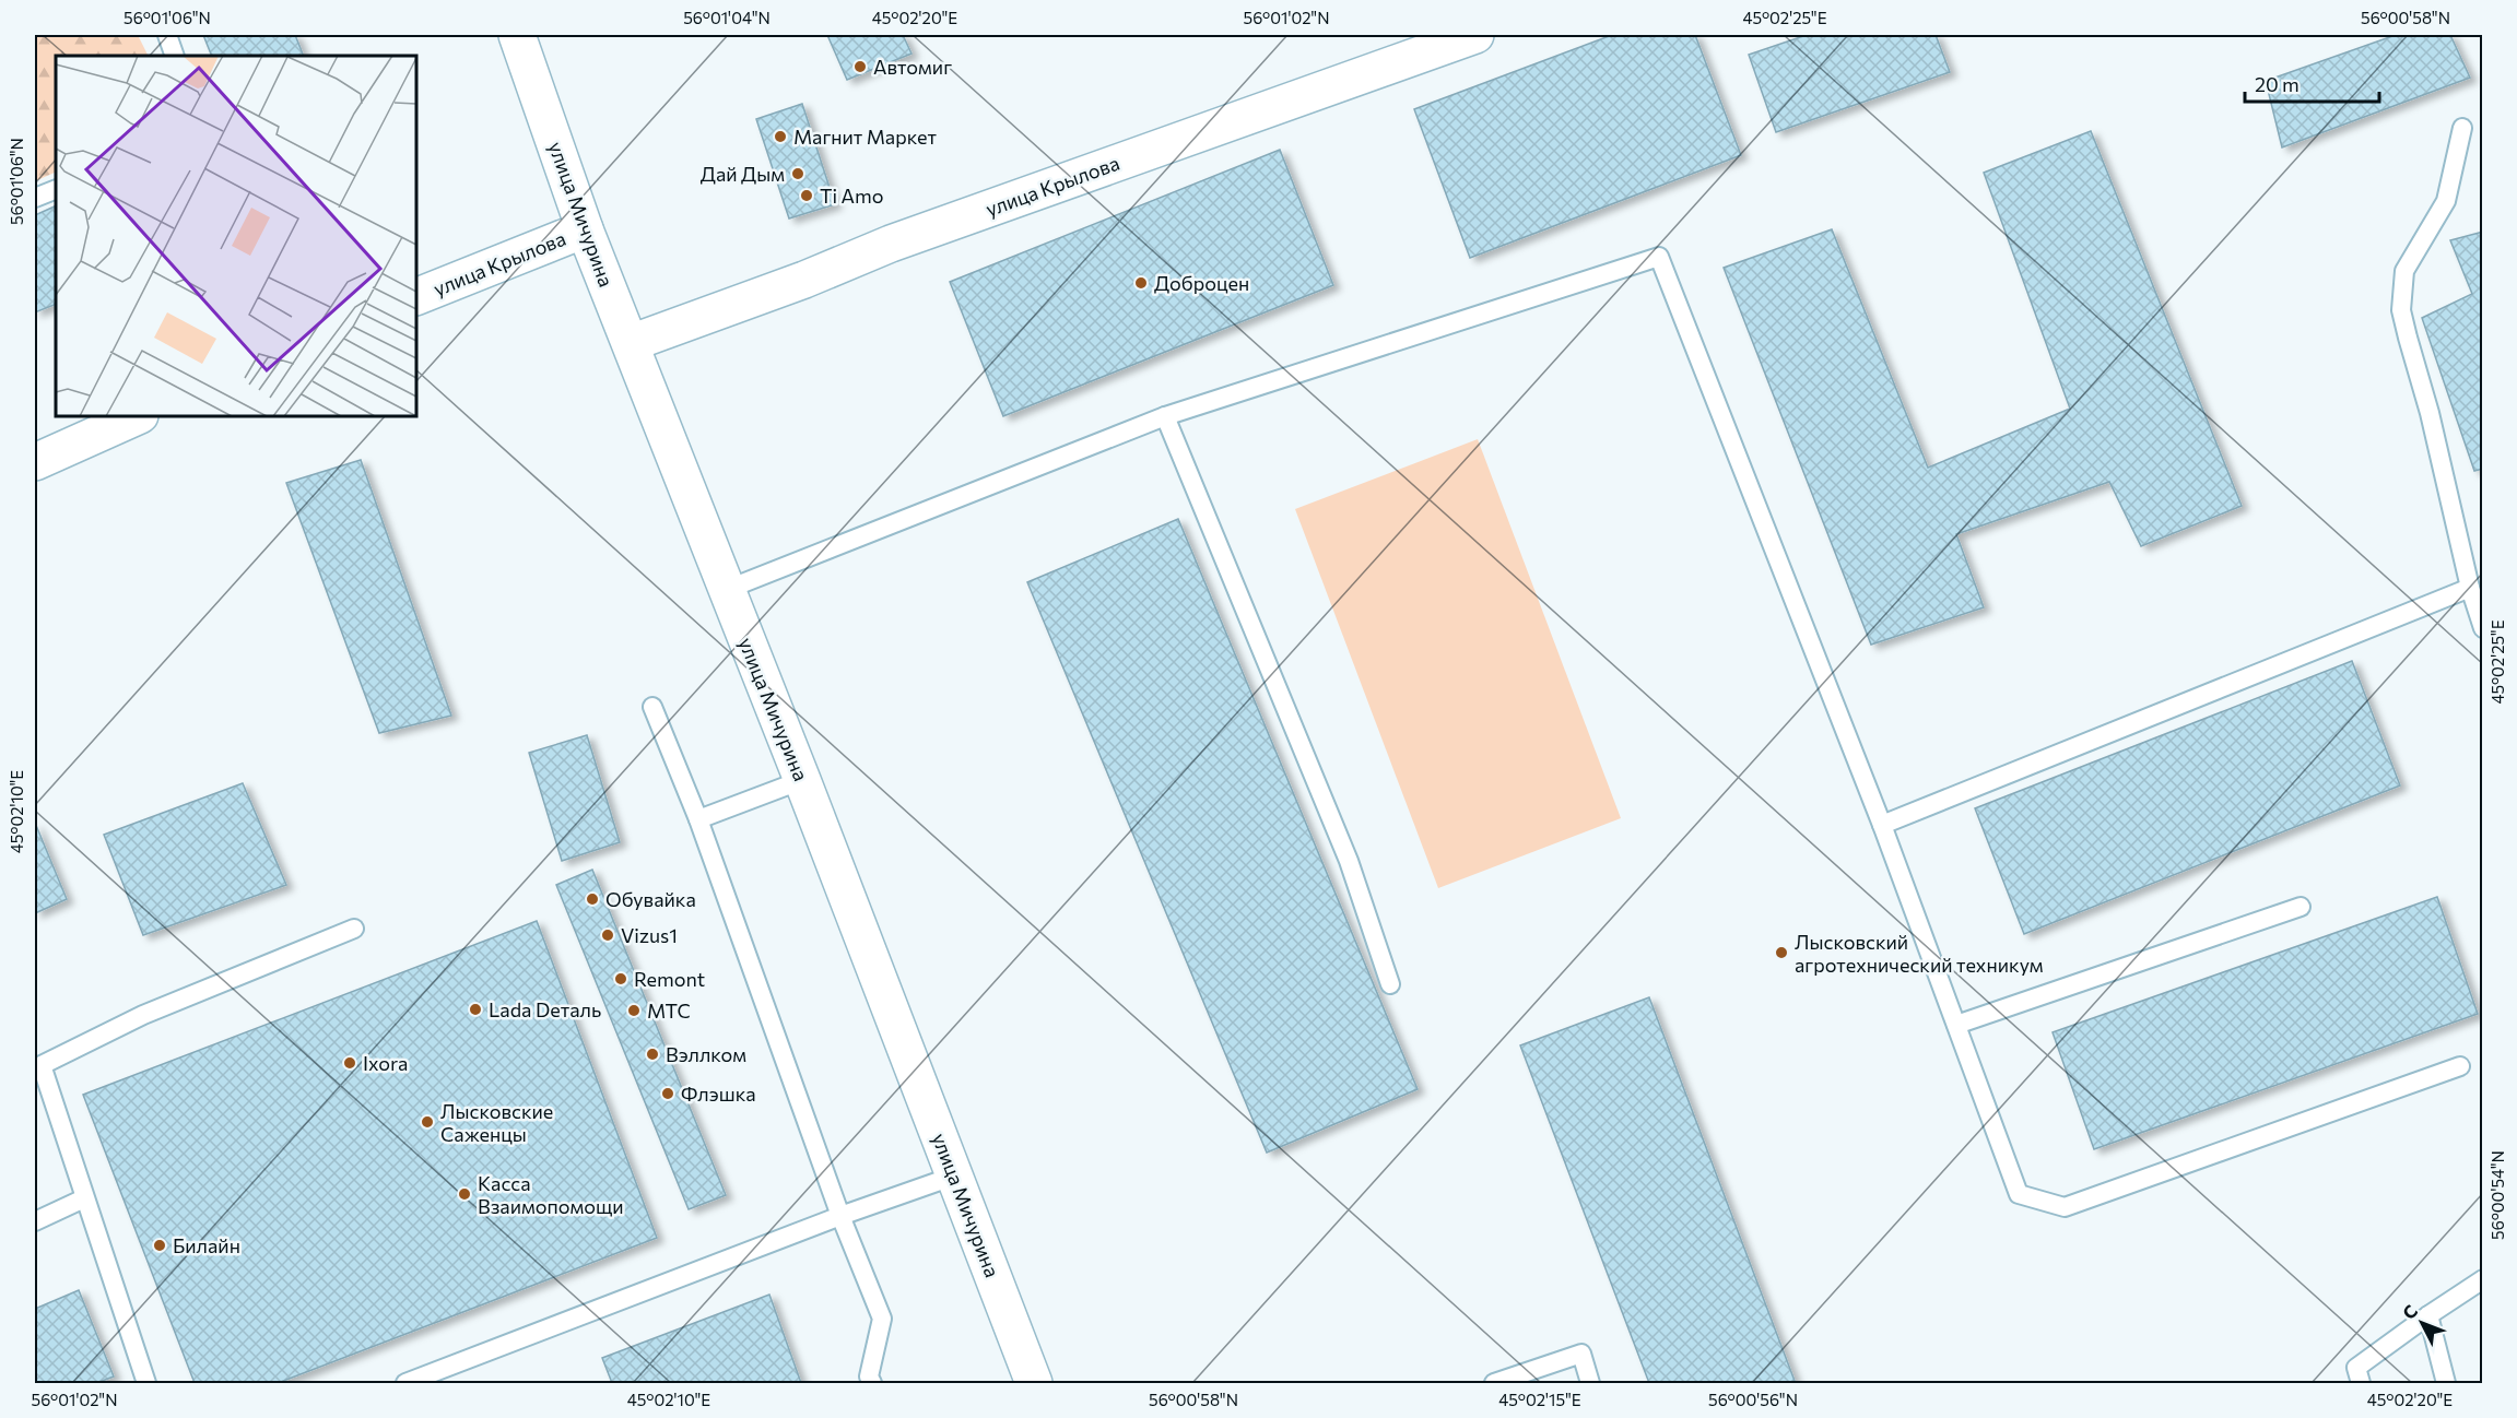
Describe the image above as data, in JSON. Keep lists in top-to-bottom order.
{
  "streets": {
    "main road": ["улица Крылова", "улица Мичурина"]
  },
  "crossings": [
    ["улица Крылова", "улица Мичурина"]
  ],
  "places": [
    "Автомиг",
    "Магнит Маркет",
    "Дай Дым",
    "Ti Amo",
    "Доброцен",
    "Обувайка",
    "Vizus1",
    "Лысковский агротехнический техникум",
    "Remont",
    "Lada Dеталь",
    "МТС",
    "Вэллком",
    "Ixora",
    "Флэшка",
    "Лысковские Саженцы",
    "Касса Взаимопомощи",
    "Билайн"
  ],
  "scale_bar": "20 m",
  "north": "top left",
  "coordinates": [
    "56°01'06\"N",
    "56°01'04\"N",
    "45°02'20\"E",
    "56°01'02\"N",
    "45°02'25\"E",
    "56°00'58\"N",
    "45°02'10\"E",
    "56°00'54\"N",
    "45°02'15\"E",
    "56°00'56\"N"
  ]
}
